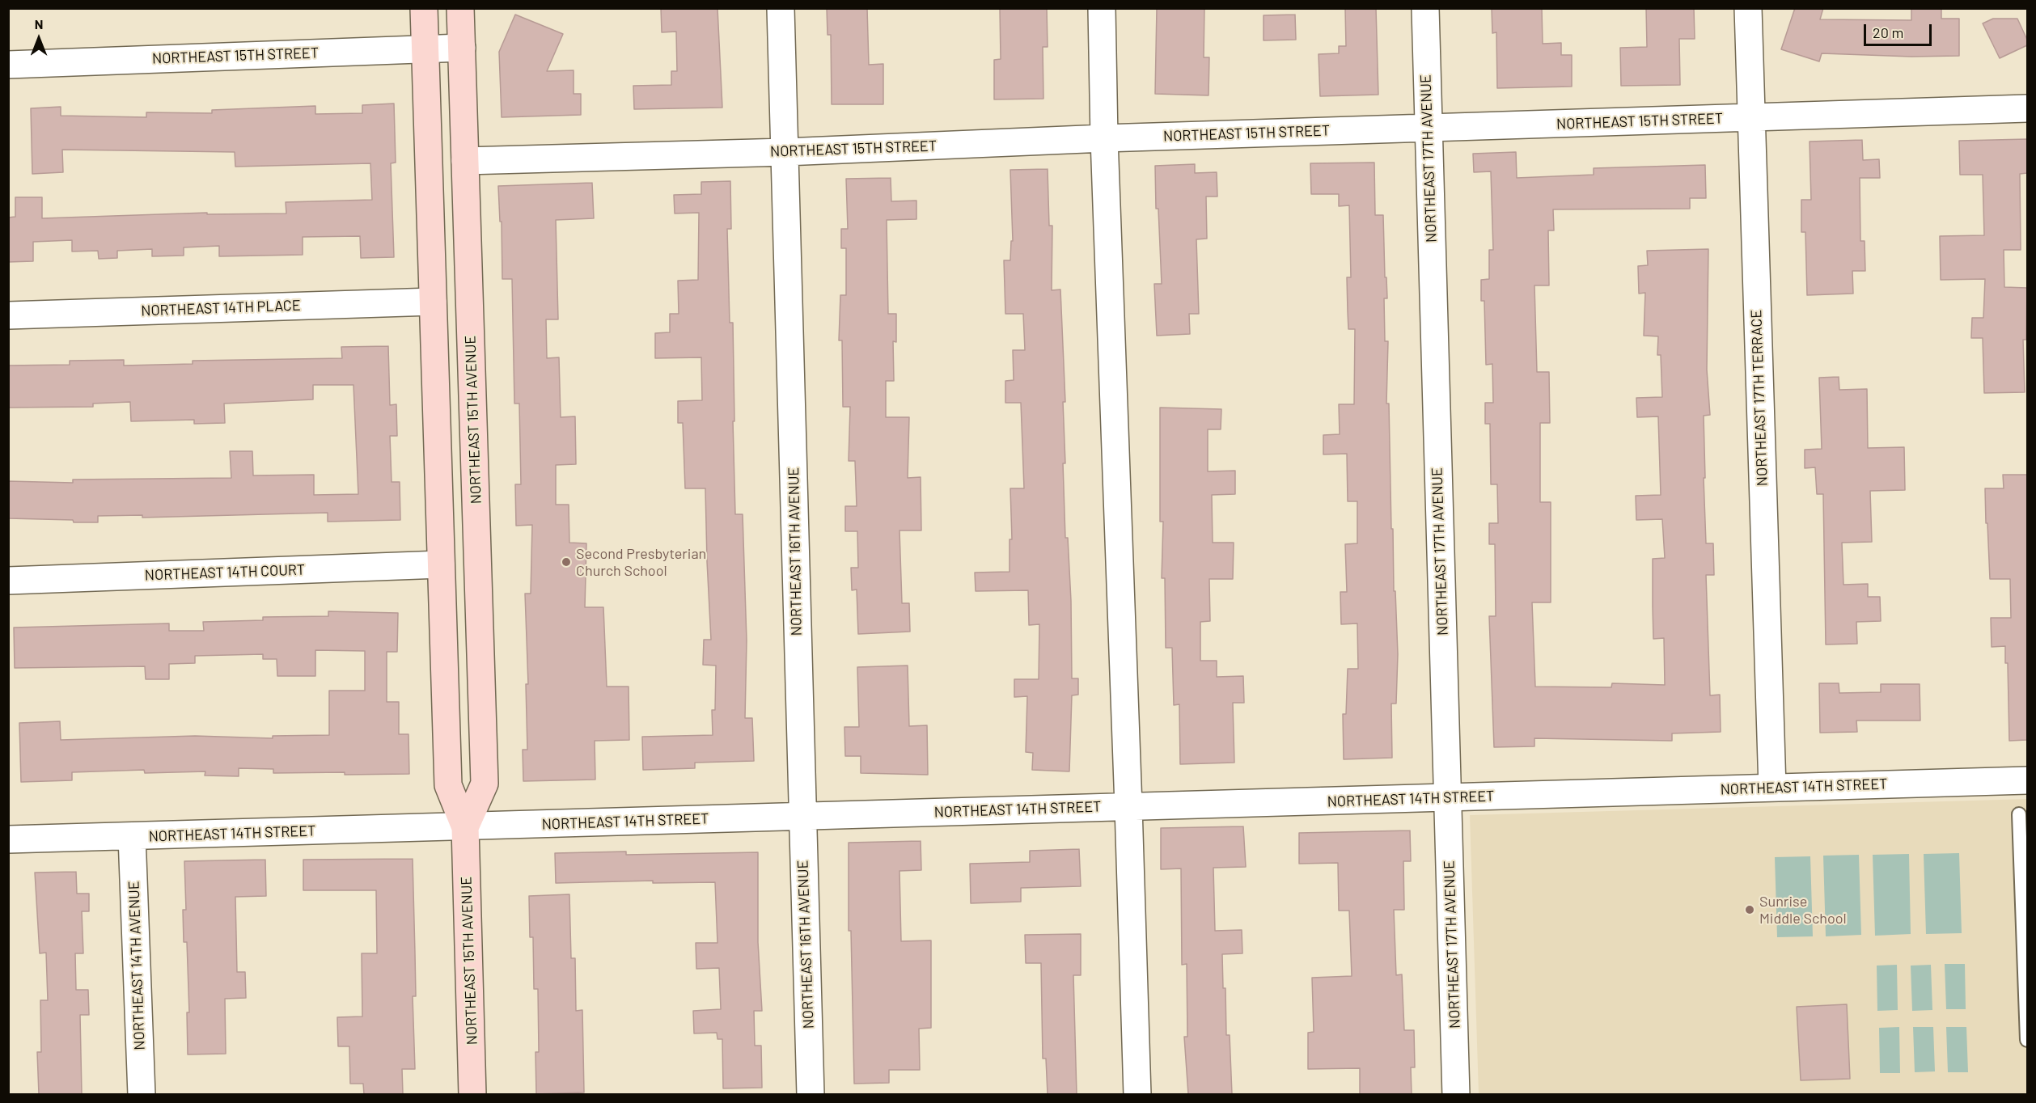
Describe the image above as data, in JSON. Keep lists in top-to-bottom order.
{
  "streets": {
    "street": [
      "NORTHEAST 15TH STREET",
      "NORTHEAST 17TH AVENUE",
      "NORTHEAST 14TH PLACE",
      "NORTHEAST 17TH TERRACE",
      "NORTHEAST 15TH AVENUE",
      "NORTHEAST 16TH AVENUE",
      "NORTHEAST 14TH COURT",
      "NORTHEAST 14TH STREET",
      "NORTHEAST 14TH AVENUE"
    ]
  },
  "crossings": [
    ["NORTHEAST 15TH STREET", "NORTHEAST 17TH AVENUE"],
    ["NORTHEAST 15TH STREET", "NORTHEAST 17TH TERRACE"],
    ["NORTHEAST 15TH STREET", "NORTHEAST 15TH AVENUE"],
    ["NORTHEAST 15TH STREET", "NORTHEAST 16TH AVENUE"],
    ["NORTHEAST 17TH AVENUE", "NORTHEAST 14TH STREET"],
    ["NORTHEAST 14TH PLACE", "NORTHEAST 15TH AVENUE"],
    ["NORTHEAST 17TH TERRACE", "NORTHEAST 14TH STREET"],
    ["NORTHEAST 15TH AVENUE", "NORTHEAST 14TH COURT"],
    ["NORTHEAST 15TH AVENUE", "NORTHEAST 14TH STREET"],
    ["NORTHEAST 16TH AVENUE", "NORTHEAST 14TH STREET"],
    ["NORTHEAST 14TH STREET", "NORTHEAST 14TH AVENUE"]
  ],
  "places": ["Second Presbyterian Church School", "Sunrise Middle School"],
  "scale_bar": "20 m",
  "north": "top"
}
